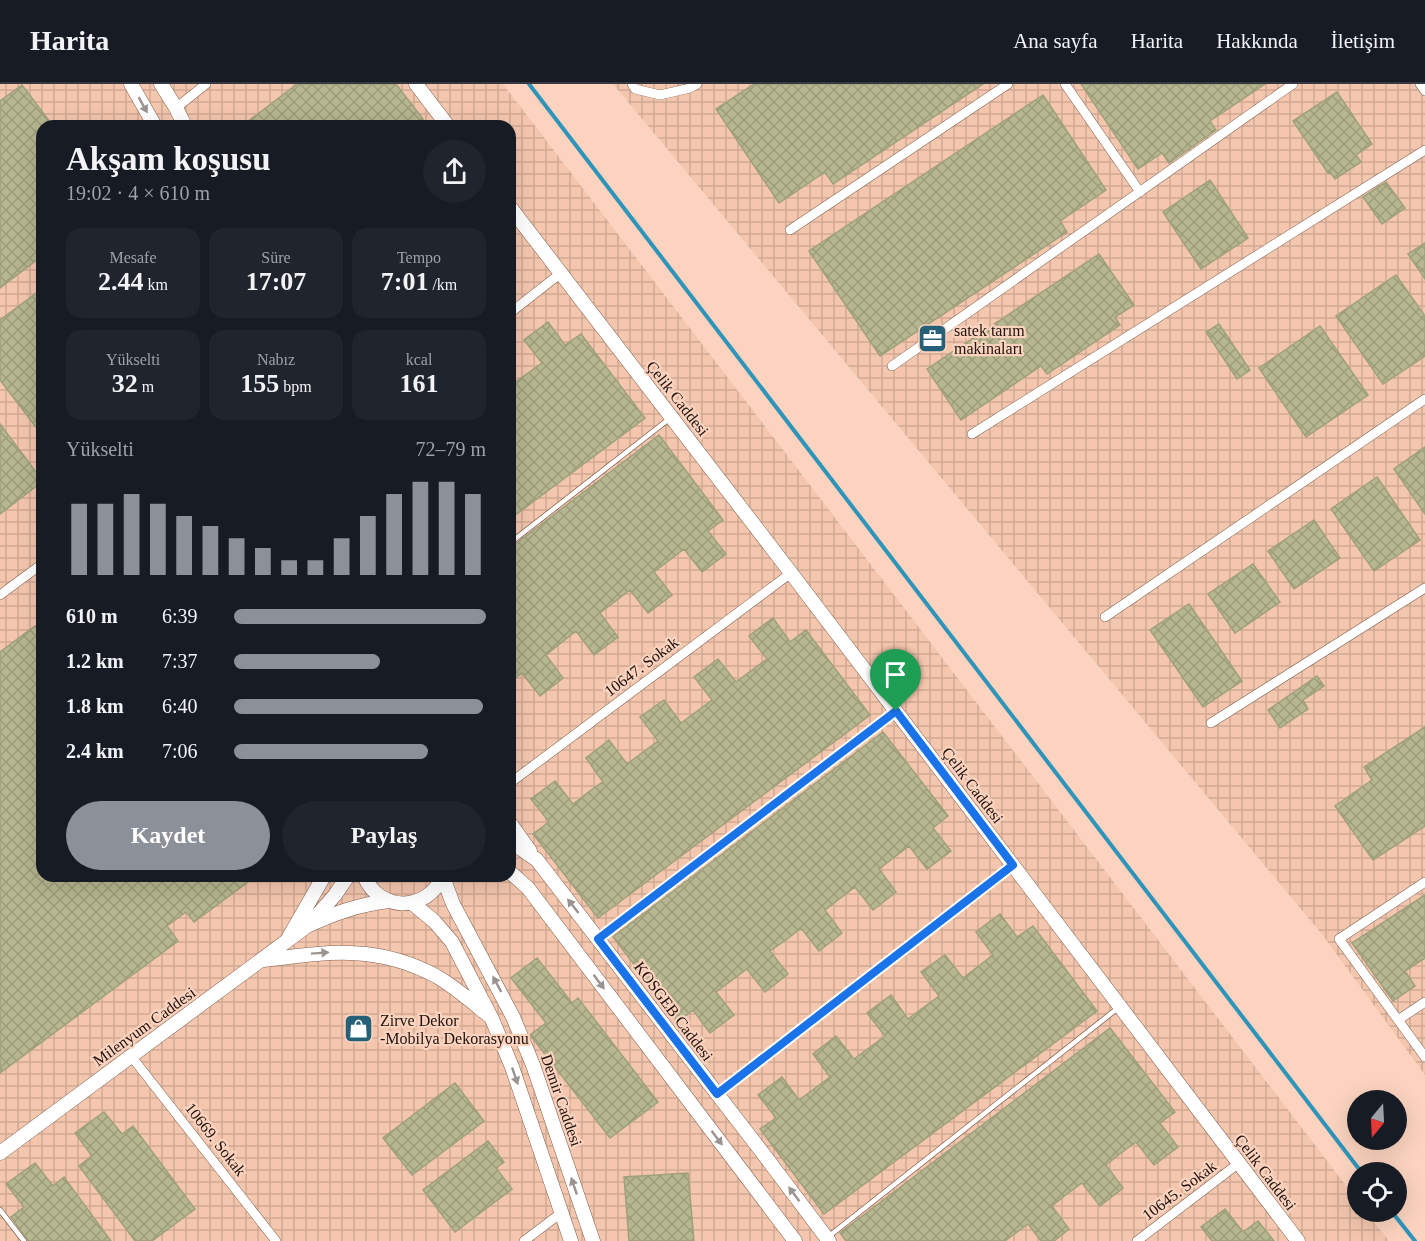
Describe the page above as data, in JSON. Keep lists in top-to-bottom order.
{
  "streets": {
    "street": [
      "Çelik Caddesi",
      "10647. Sokak",
      "KOSGEB Caddesi",
      "Milenyum Caddesi",
      "Demir Caddesi",
      "10669. Sokak",
      "10645. Sokak"
    ]
  },
  "crossings": [
    ["Çelik Caddesi", "10647. Sokak"],
    ["Çelik Caddesi", "10645. Sokak"],
    ["Milenyum Caddesi", "10669. Sokak"]
  ],
  "places": {
    "office": ["satek tarım makinaları"],
    "shop": ["Zirve Dekor -Mobilya Dekorasyonu"]
  },
  "north": "bottom",
  "page": {
    "header": "Harita",
    "nav": [
      "Ana sayfa",
      "Harita",
      "Hakkında",
      "İletişim"
    ],
    "heading": ["Akşam koşusu", "19:02 · 4 × 610 m"],
    "stats": [
      ["Mesafe", "2.44 km"],
      ["Süre", "17:07"],
      ["Tempo", "7:01 /km"],
      ["Yükselti", "32 m"],
      ["Nabız", "155 bpm"],
      ["kcal", "161"]
    ],
    "chart": ["Yükselti", "72–79 m"],
    "list": [
      {
        "name": "610 m",
        "note": "6:39"
      },
      {
        "name": "1.2 km",
        "note": "7:37"
      },
      {
        "name": "1.8 km",
        "note": "6:40"
      },
      {
        "name": "2.4 km",
        "note": "7:06"
      }
    ],
    "buttons": ["Kaydet", "Paylaş"]
  }
}
